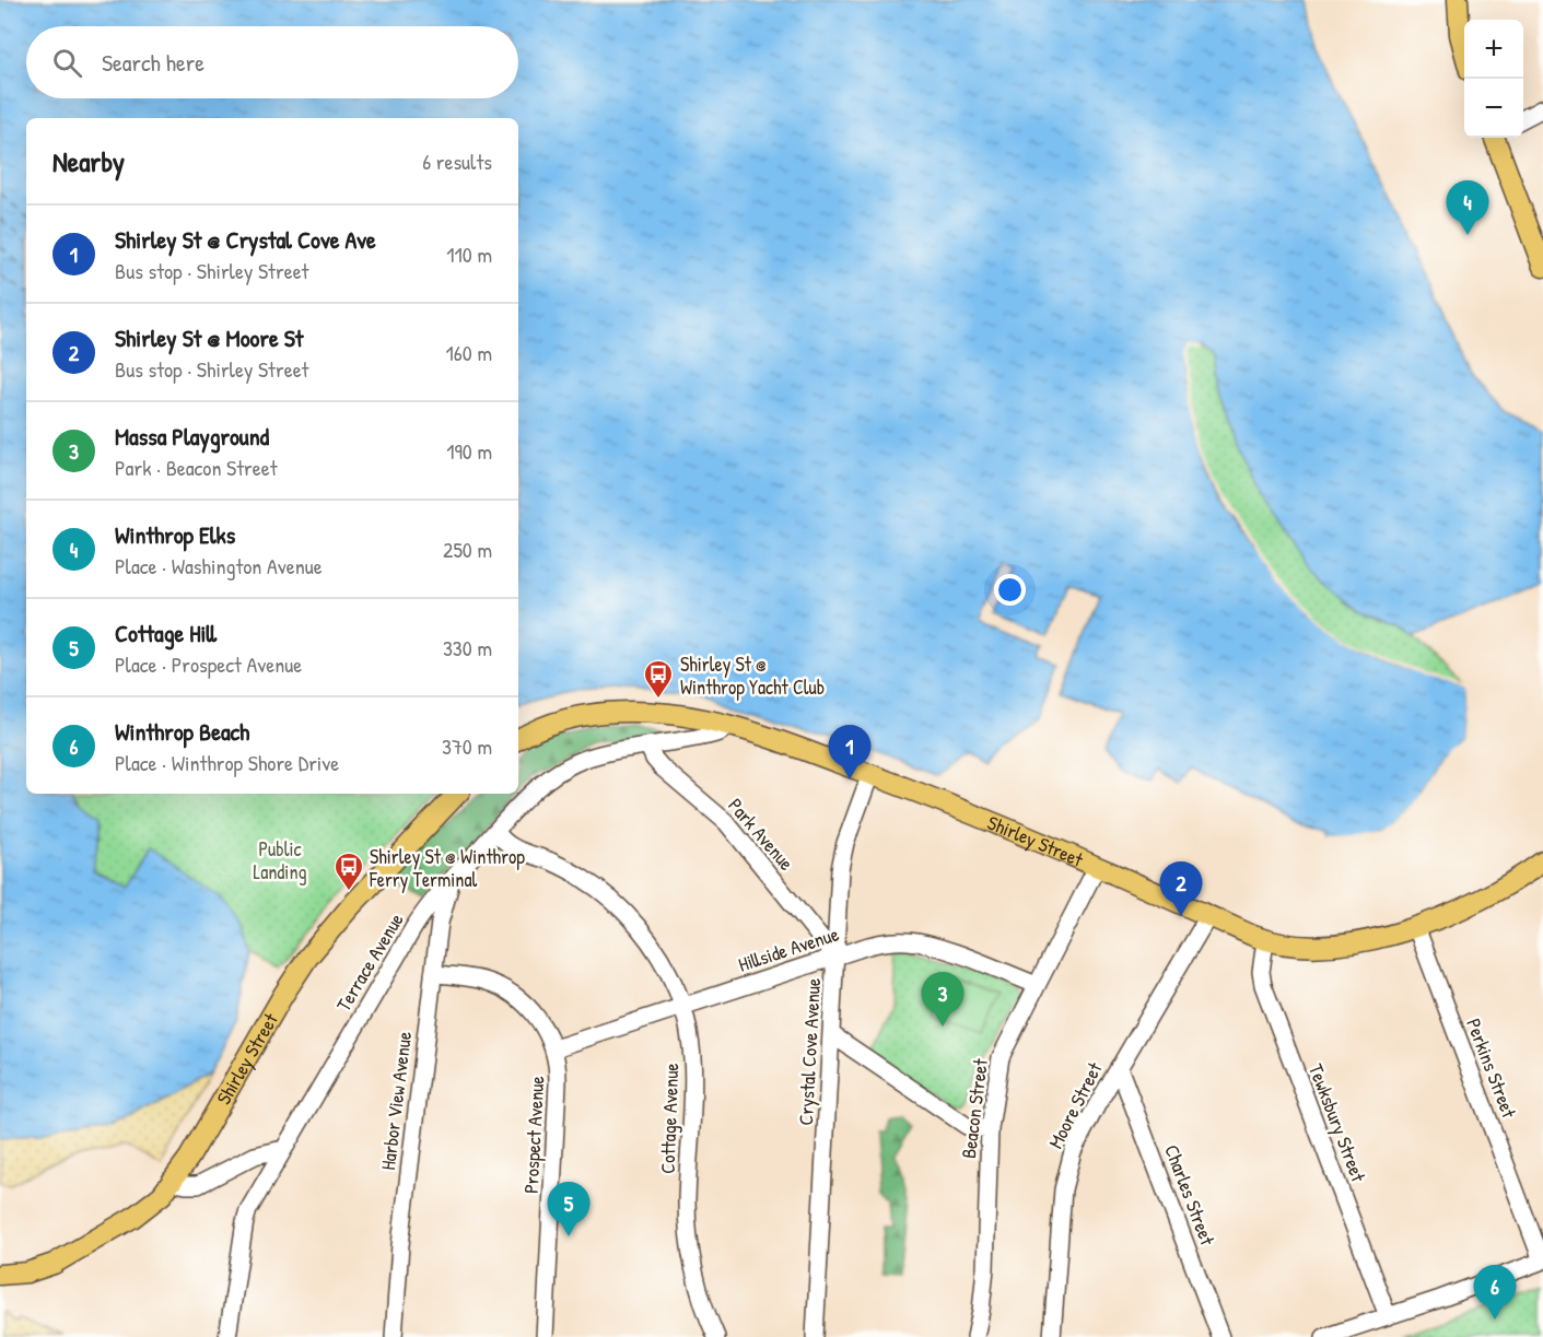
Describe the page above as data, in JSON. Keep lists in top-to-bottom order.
{
  "streets": {
    "main road": ["Shirley Street"],
    "street": [
      "Park Avenue",
      "Hillside Avenue",
      "Terrace Avenue",
      "Crystal Cove Avenue",
      "Perkins Street",
      "Harbor View Avenue",
      "Moore Street",
      "Beacon Street",
      "Cottage Avenue",
      "Tewksbury Street",
      "Prospect Avenue",
      "Charles Street"
    ]
  },
  "crossings": [
    ["Park Avenue", "Hillside Avenue"],
    ["Park Avenue", "Terrace Avenue"],
    ["Park Avenue", "Crystal Cove Avenue"],
    ["Shirley Street", "Terrace Avenue"],
    ["Shirley Street", "Crystal Cove Avenue"],
    ["Shirley Street", "Perkins Street"],
    ["Shirley Street", "Moore Street"],
    ["Shirley Street", "Beacon Street"],
    ["Shirley Street", "Tewksbury Street"],
    ["Hillside Avenue", "Crystal Cove Avenue"],
    ["Hillside Avenue", "Beacon Street"],
    ["Hillside Avenue", "Cottage Avenue"],
    ["Hillside Avenue", "Prospect Avenue"],
    ["Terrace Avenue", "Harbor View Avenue"],
    ["Terrace Avenue", "Cottage Avenue"],
    ["Harbor View Avenue", "Prospect Avenue"],
    ["Moore Street", "Charles Street"]
  ],
  "parks": ["Public Landing"],
  "places": {
    "bus stop": ["Shirley St @ Winthrop Yacht Club", "Shirley St @ Winthrop Ferry Terminal"]
  },
  "page": {
    "map_buttons": ["+", "−"],
    "search": "Search here",
    "heading": ["Nearby", "6 results"],
    "pins": [
      "4",
      "1",
      "2",
      "3",
      "5",
      "6"
    ],
    "list": [
      {
        "mark": "1",
        "name": "Shirley St @ Crystal Cove Ave",
        "note": "Bus stop · Shirley Street",
        "value": "110 m"
      },
      {
        "mark": "2",
        "name": "Shirley St @ Moore St",
        "note": "Bus stop · Shirley Street",
        "value": "160 m"
      },
      {
        "mark": "3",
        "name": "Massa Playground",
        "note": "Park · Beacon Street",
        "value": "190 m"
      },
      {
        "mark": "4",
        "name": "Winthrop Elks",
        "note": "Place · Washington Avenue",
        "value": "250 m"
      },
      {
        "mark": "5",
        "name": "Cottage Hill",
        "note": "Place · Prospect Avenue",
        "value": "330 m"
      },
      {
        "mark": "6",
        "name": "Winthrop Beach",
        "note": "Place · Winthrop Shore Drive",
        "value": "370 m"
      }
    ]
  }
}
